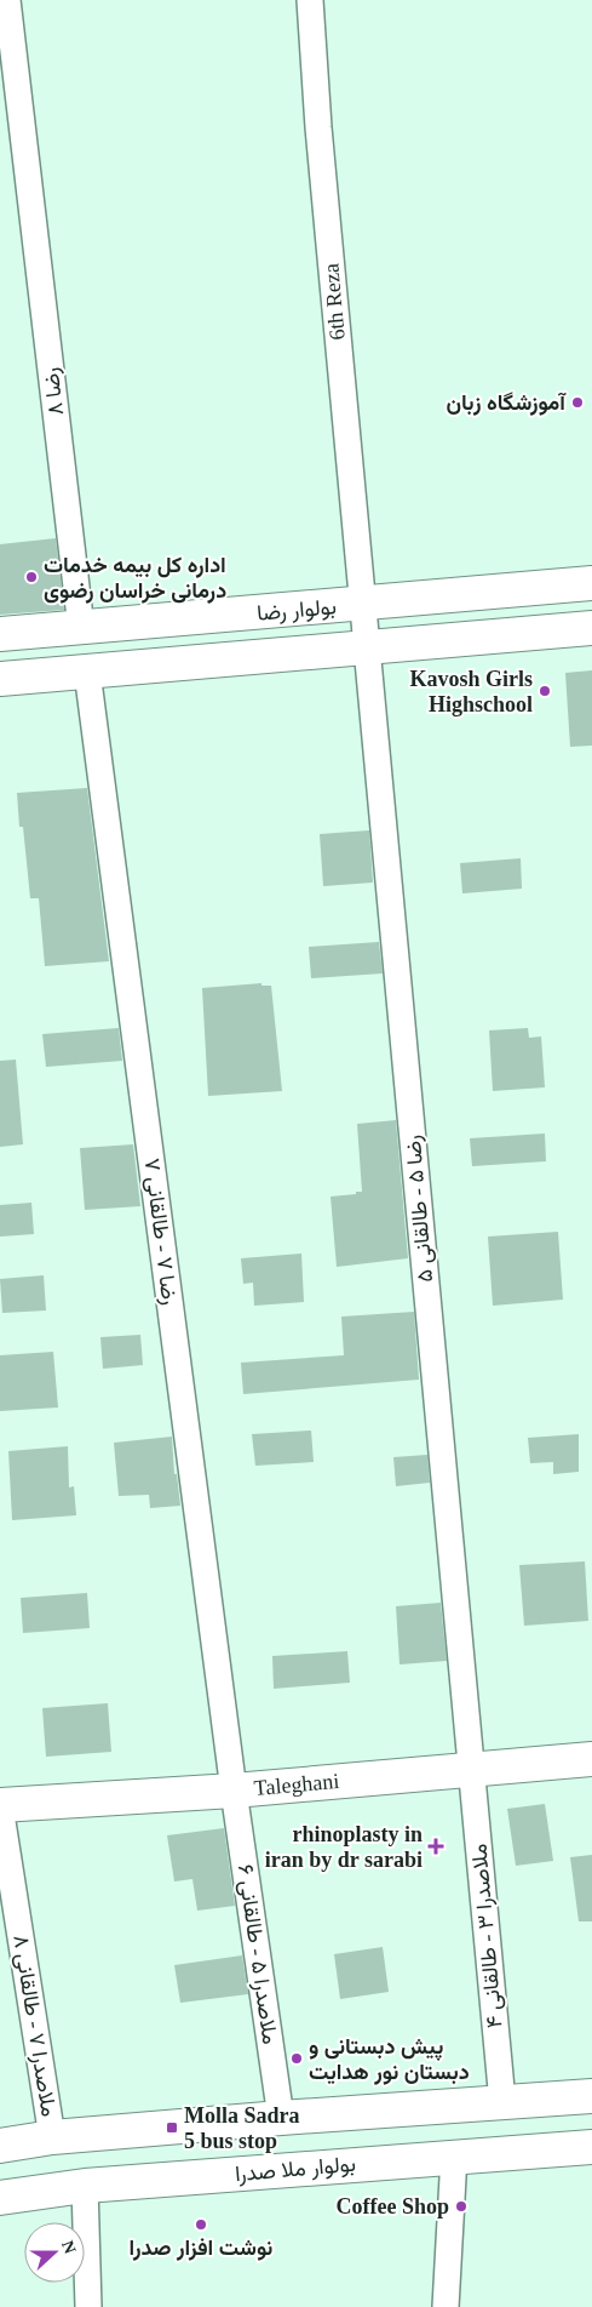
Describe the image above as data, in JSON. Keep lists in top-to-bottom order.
{
  "streets": {
    "street": [
      "6th Reza",
      "رضا ۸",
      "بولوار رضا",
      "رضا ۵ - طالقانی ۵",
      "رضا ۷ - طالقانی ۷",
      "Taleghani",
      "ملاصدرا ۳ - طالقانی ۴",
      "ملاصدرا ۵ - طالقانی ۶",
      "ملاصدرا ۷ - طالقانی ۸",
      "بولوار ملا صدرا"
    ]
  },
  "crossings": [
    ["6th Reza", "بولوار رضا"],
    ["6th Reza", "رضا ۵ - طالقانی ۵"],
    ["رضا ۸", "بولوار رضا"],
    ["بولوار رضا", "رضا ۵ - طالقانی ۵"],
    ["بولوار رضا", "رضا ۷ - طالقانی ۷"],
    ["رضا ۵ - طالقانی ۵", "Taleghani"],
    ["رضا ۵ - طالقانی ۵", "ملاصدرا ۳ - طالقانی ۴"],
    ["رضا ۷ - طالقانی ۷", "Taleghani"],
    ["رضا ۷ - طالقانی ۷", "ملاصدرا ۵ - طالقانی ۶"],
    ["Taleghani", "ملاصدرا ۳ - طالقانی ۴"],
    ["Taleghani", "ملاصدرا ۵ - طالقانی ۶"],
    ["Taleghani", "ملاصدرا ۷ - طالقانی ۸"]
  ],
  "places": {
    "other": [
      "آموزشگاه زبان",
      "اداره کل بیمه خدمات درمانی خراسان رضوی",
      "Kavosh Girls Highschool",
      "پیش دبستانی و دبستان نور هدایت",
      "Coffee Shop",
      "نوشت افزار صدرا"
    ],
    "health": ["rhinoplasty in iran by dr sarabi"],
    "transit": ["Molla Sadra 5 bus stop"]
  },
  "north": "right"
}
